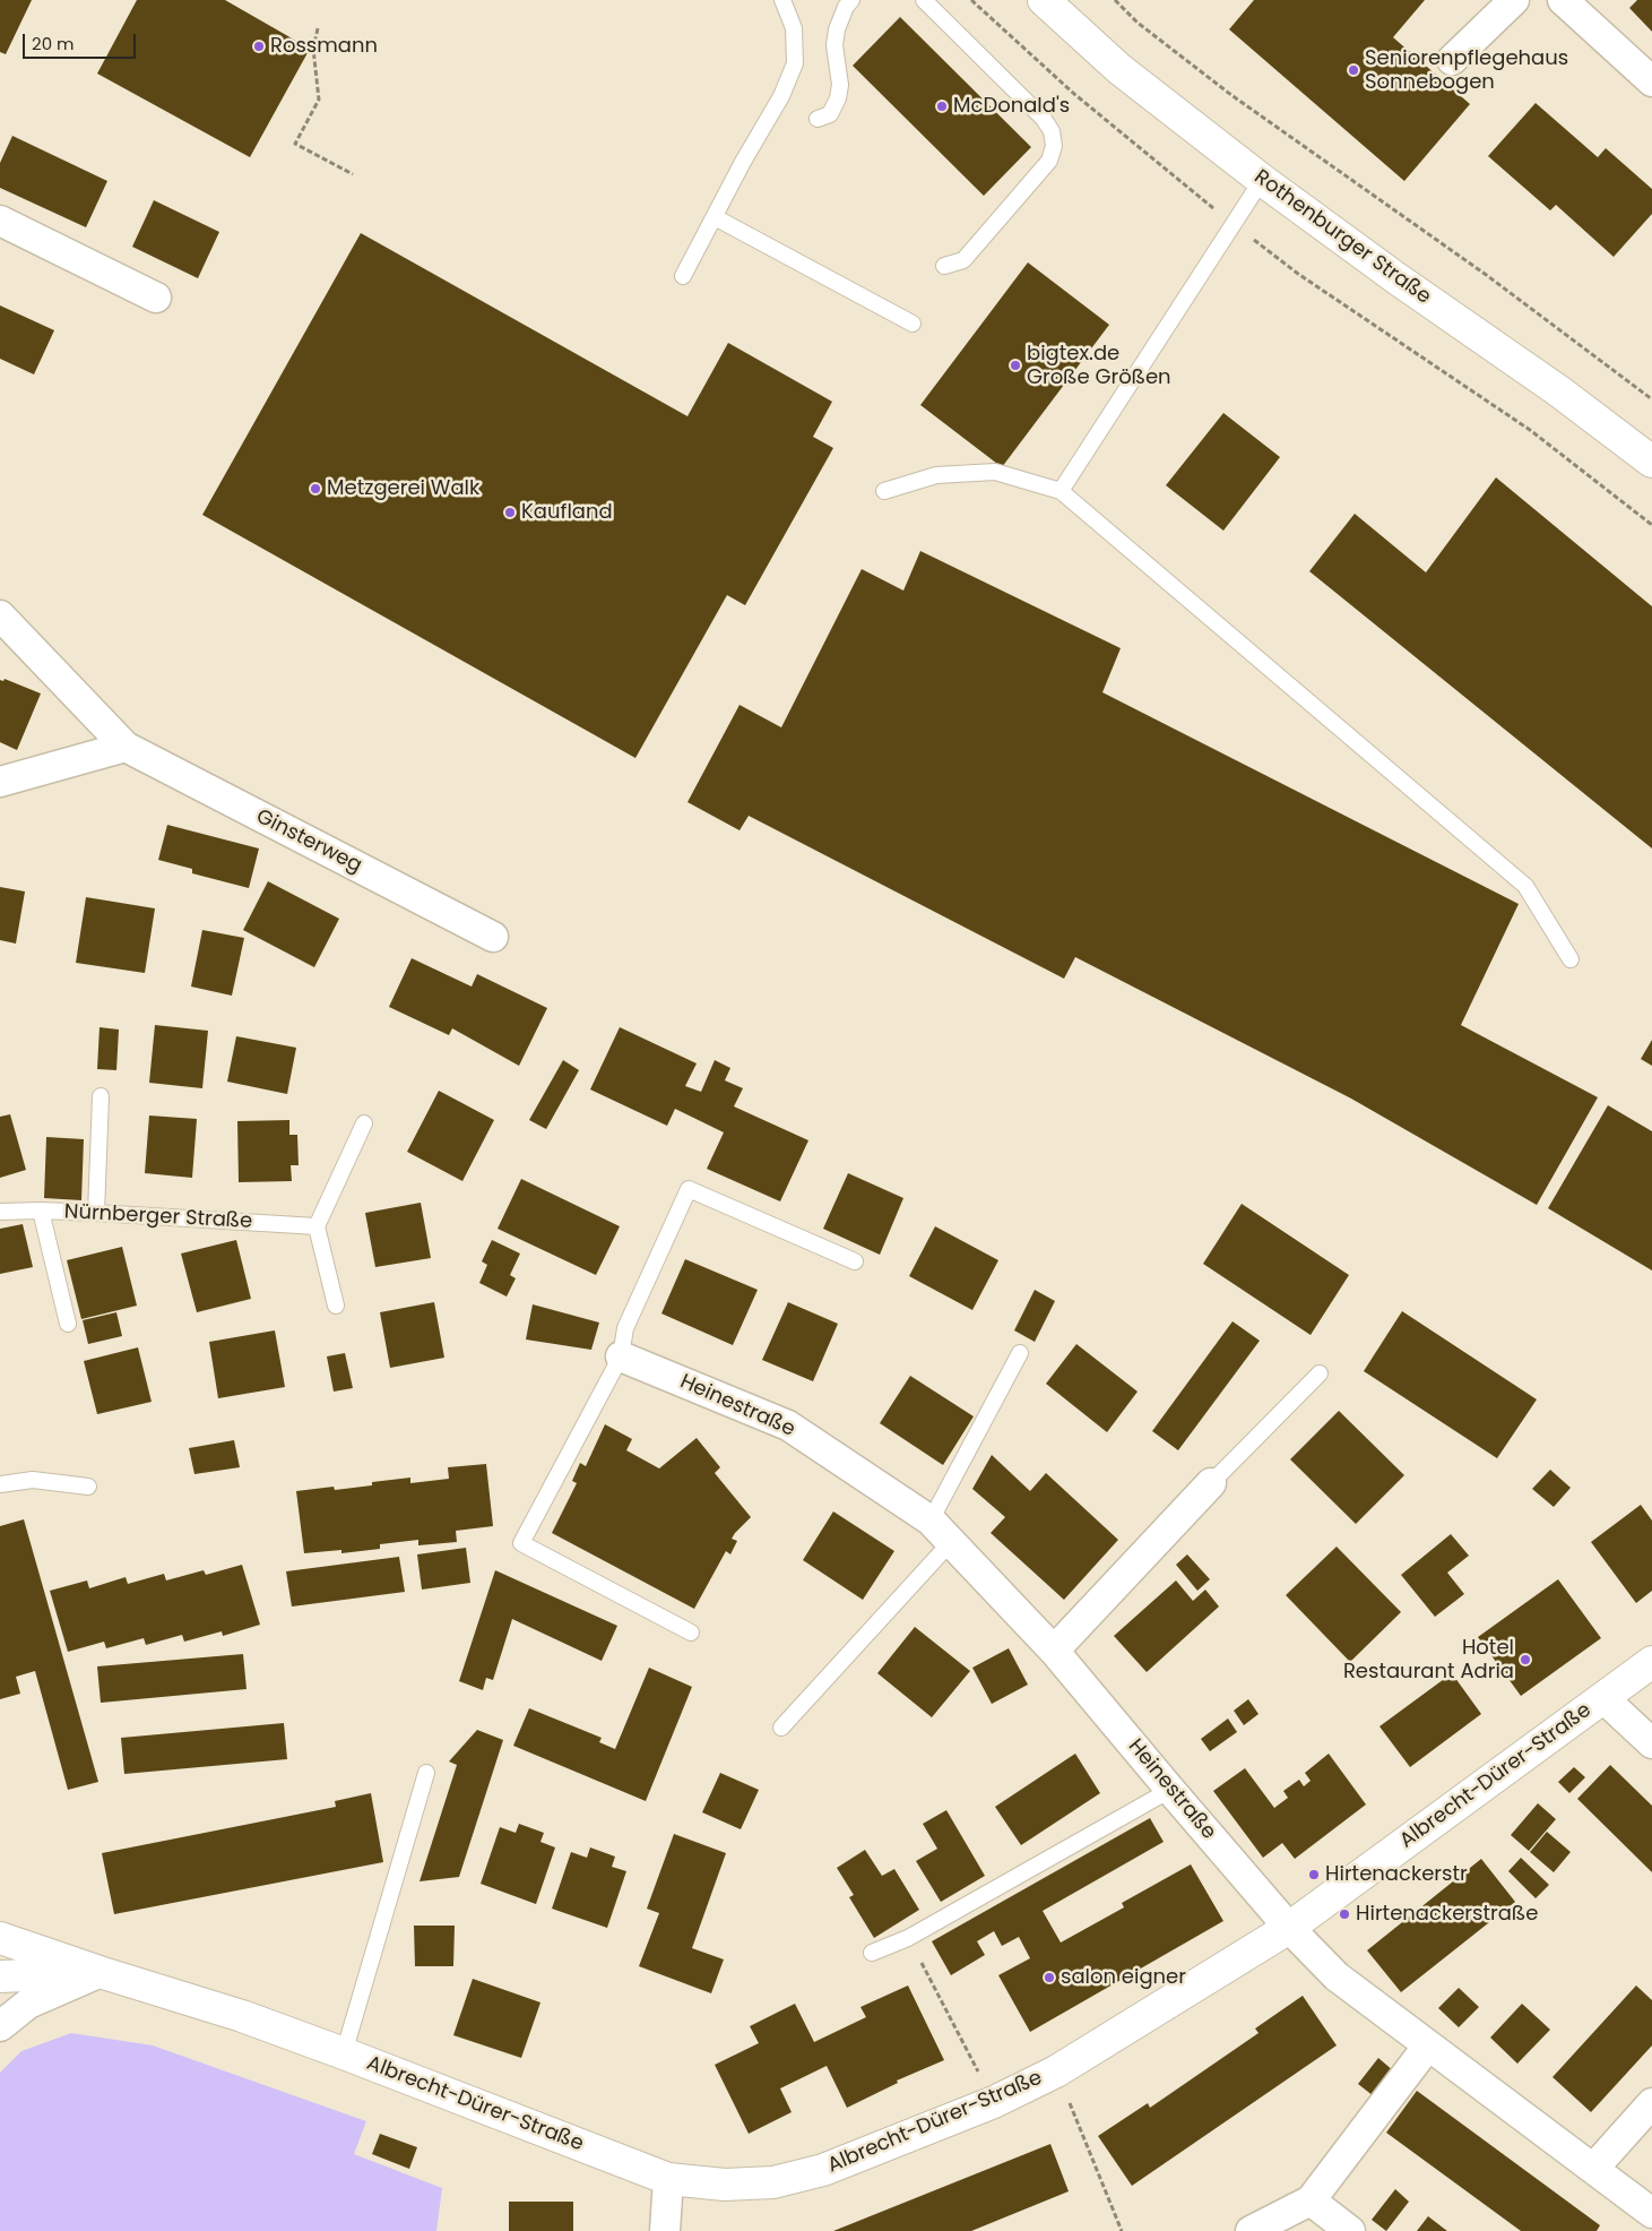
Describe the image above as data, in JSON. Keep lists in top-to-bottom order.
{
  "streets": {
    "street": [
      "Rothenburger Straße",
      "Ginsterweg",
      "Heinestraße",
      "Albrecht-Dürer-Straße"
    ],
    "lane": ["Nürnberger Straße"]
  },
  "crossings": [
    ["Heinestraße", "Albrecht-Dürer-Straße"]
  ],
  "places": [
    "Rossmann",
    "Seniorenpflegehaus Sonnebogen",
    "McDonald's",
    "bigtex.de Große Größen",
    "Metzgerei Walk",
    "Kaufland",
    "Hotel Restaurant Adria",
    "Hirtenackerstr",
    "Hirtenackerstraße",
    "salon eigner"
  ],
  "scale_bar": "20 m"
}
